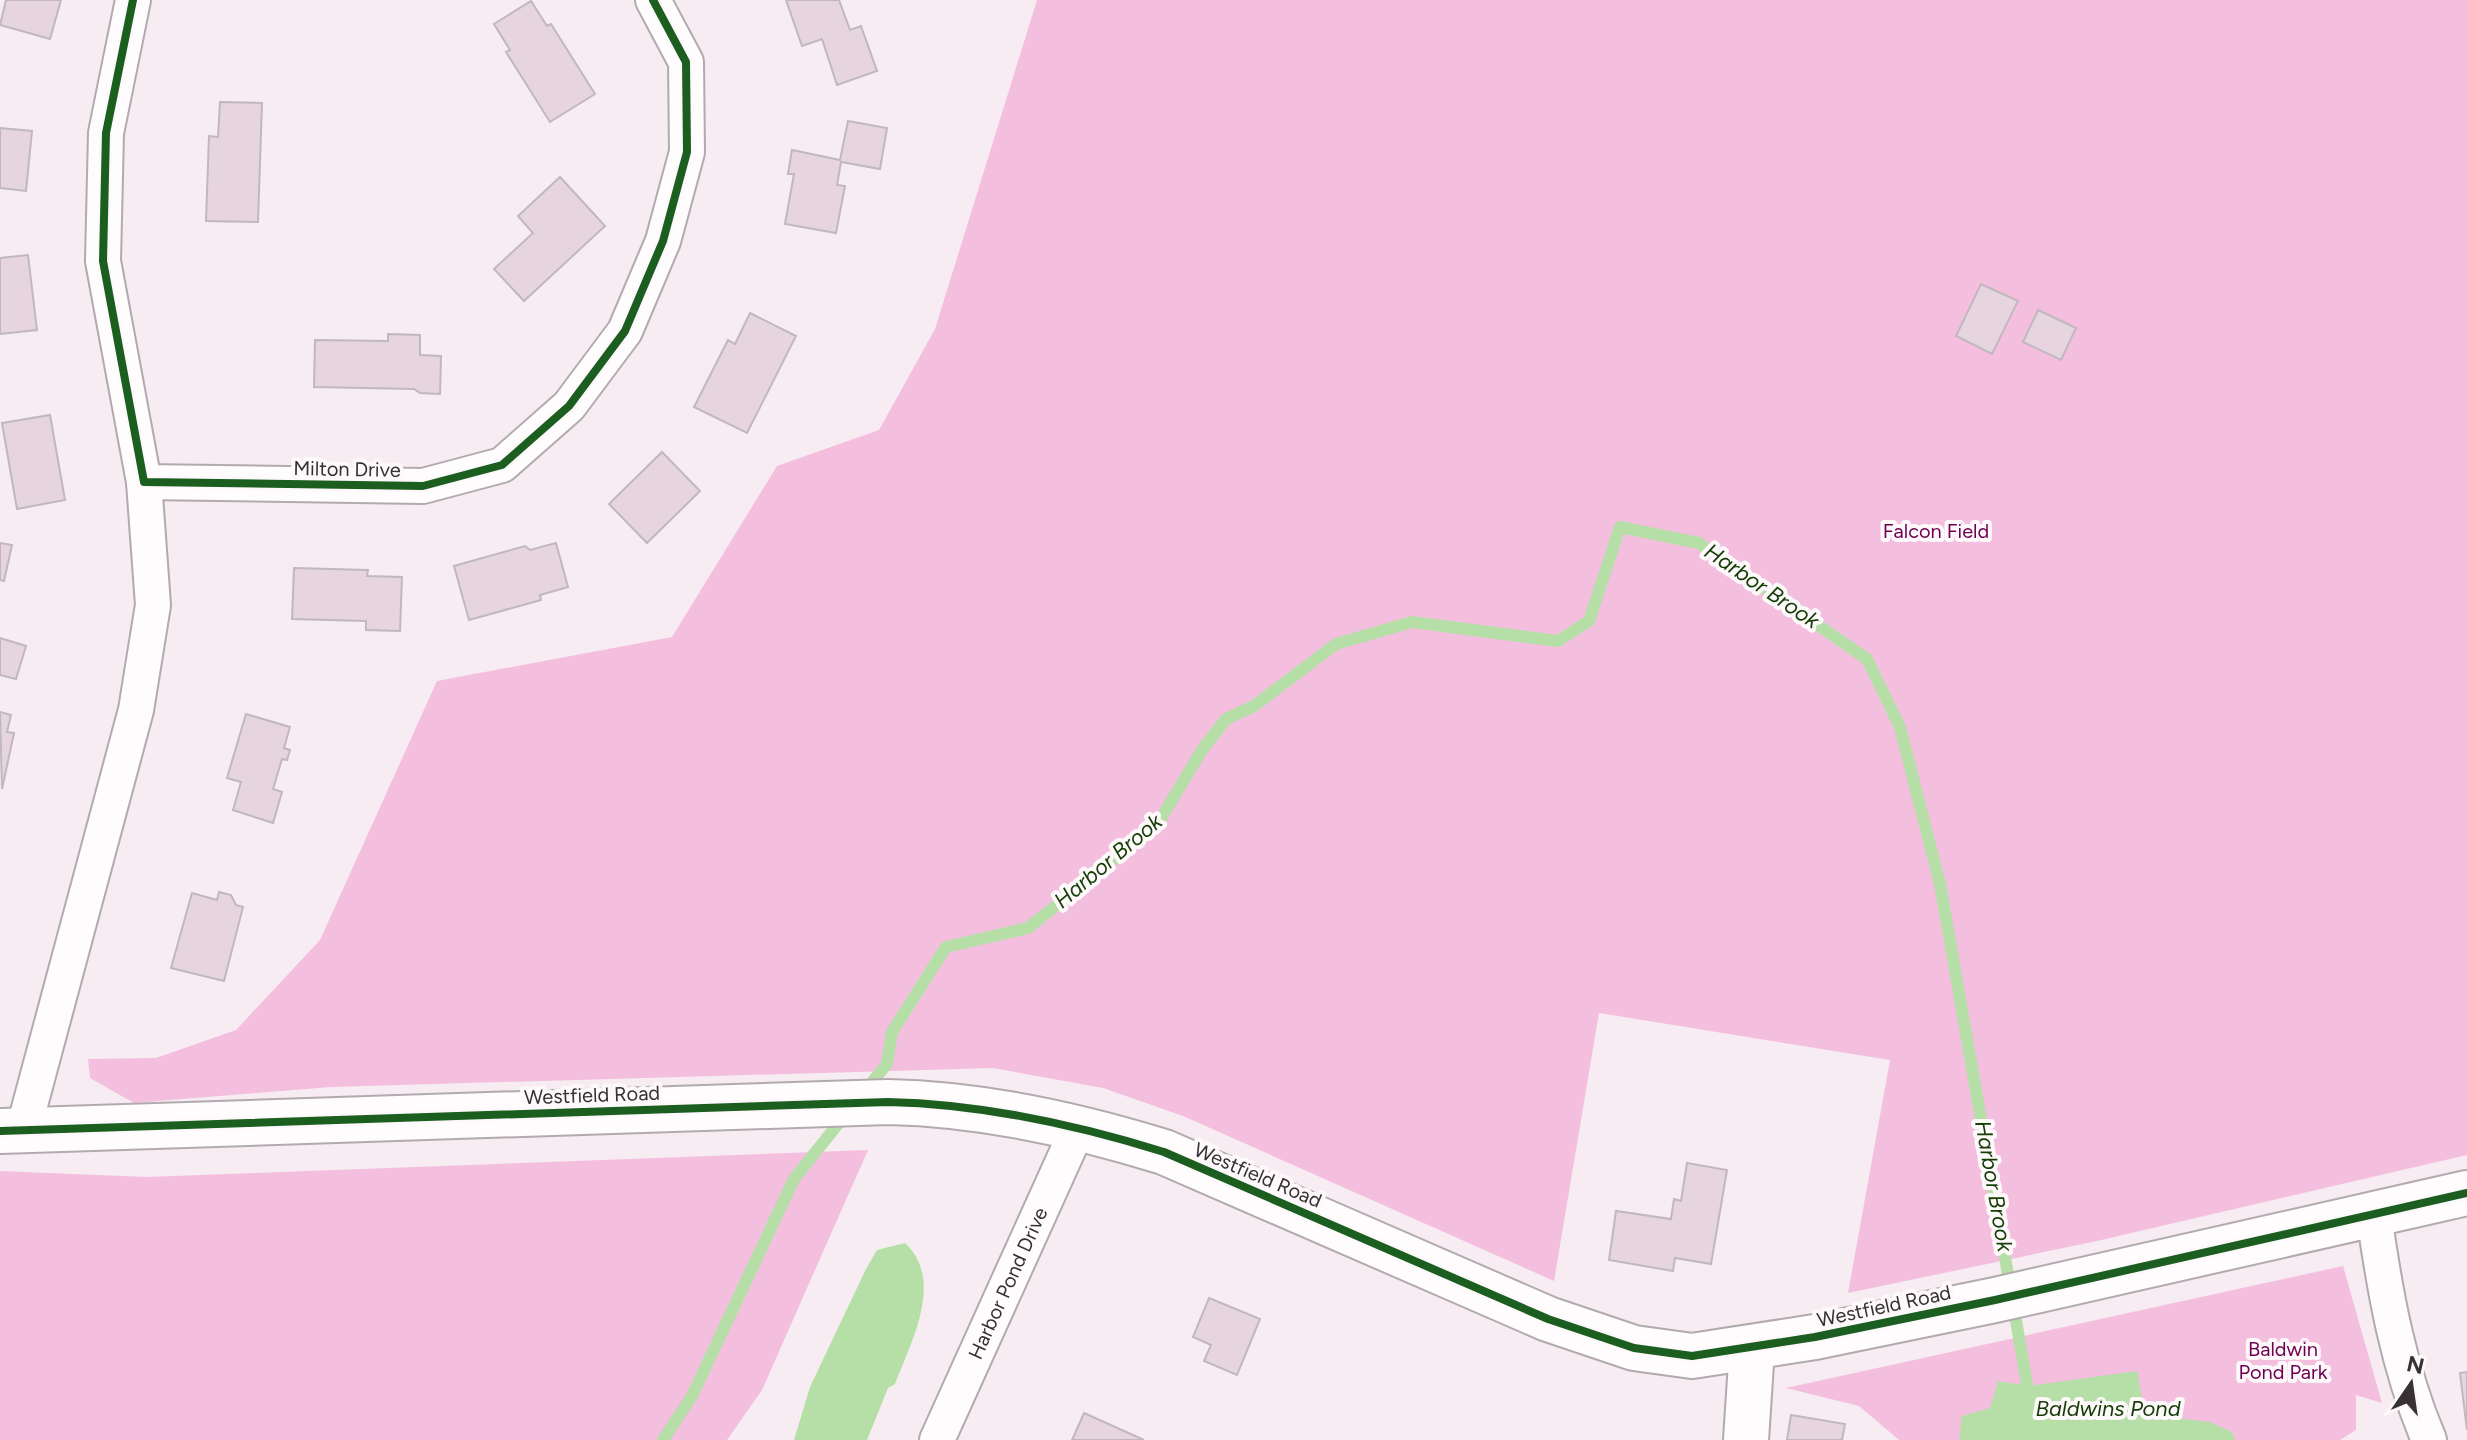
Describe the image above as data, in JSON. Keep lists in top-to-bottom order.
{
  "streets": {
    "street": ["Milton Drive", "Westfield Road", "Harbor Pond Drive"]
  },
  "crossings": [
    ["Westfield Road", "Harbor Pond Drive"]
  ],
  "water": ["Harbor Brook", "Baldwins Pond"],
  "parks": ["Falcon Field", "Baldwin Pond Park"],
  "north": "top"
}
